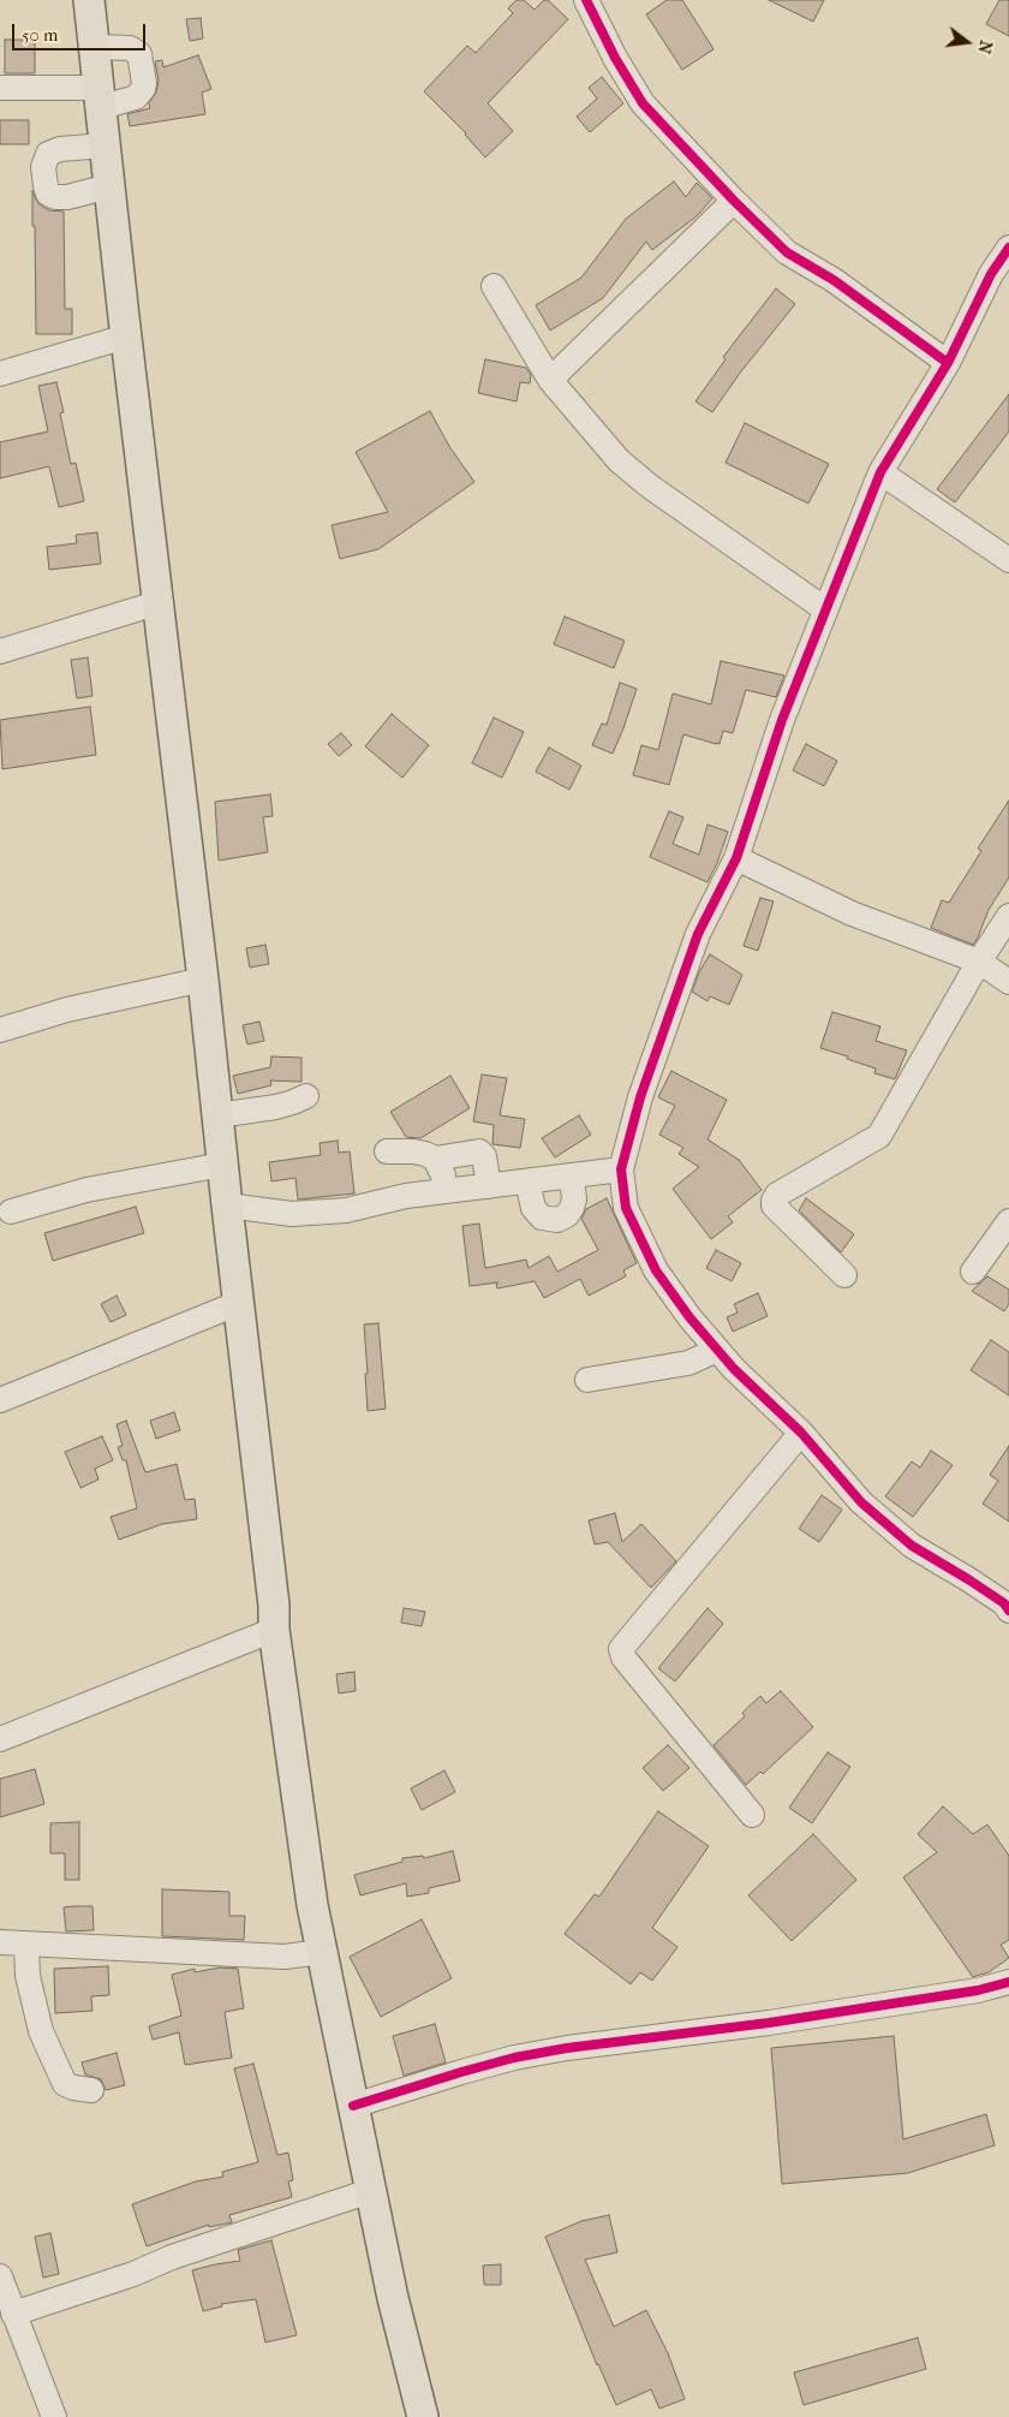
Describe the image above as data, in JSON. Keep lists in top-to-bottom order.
{
  "scale_bar": "50 m",
  "north": "right"
}
